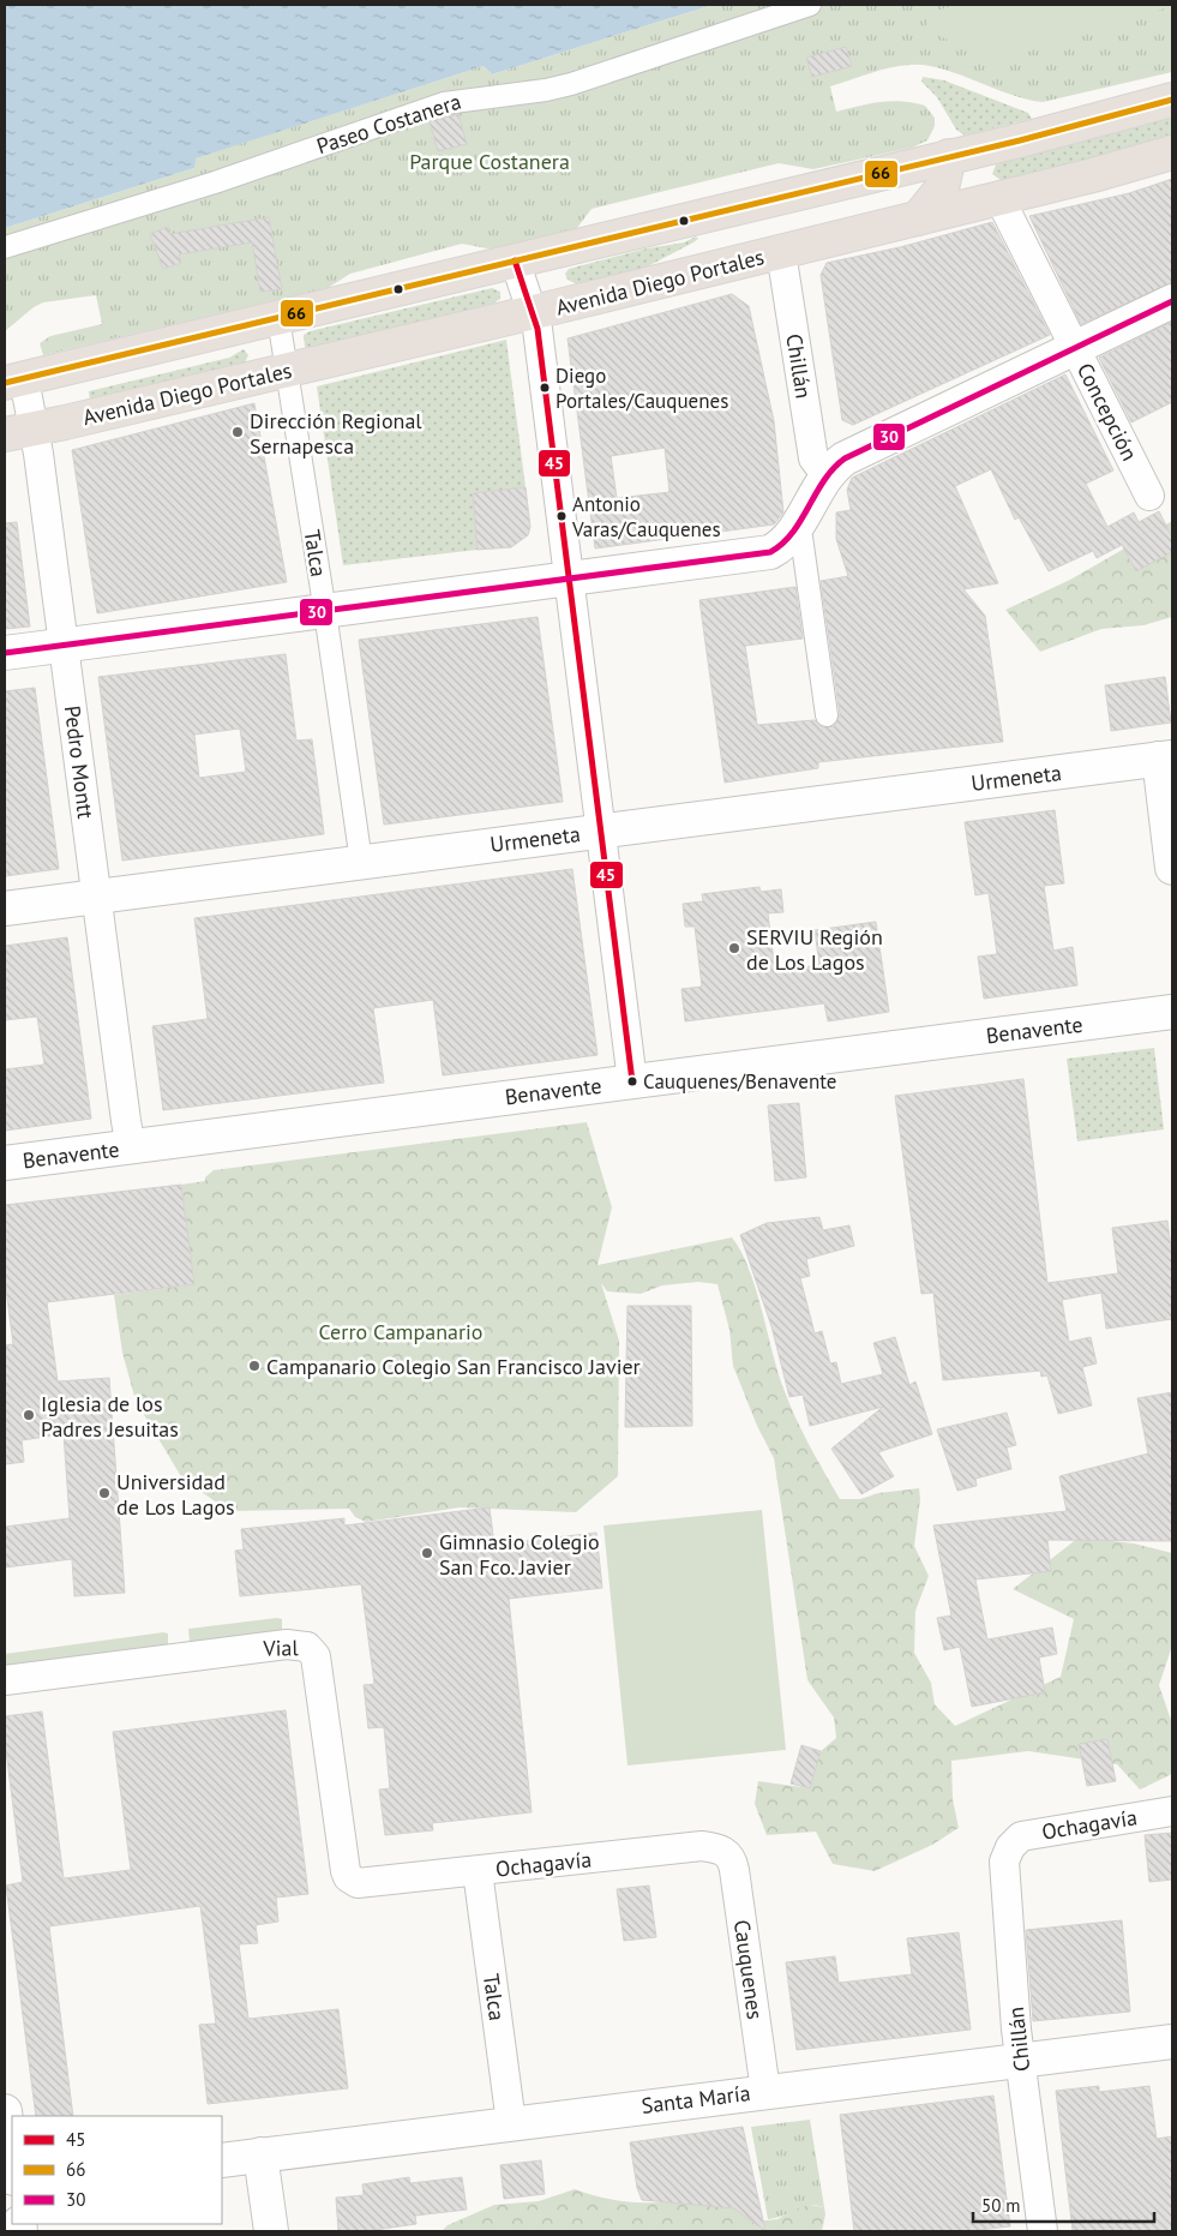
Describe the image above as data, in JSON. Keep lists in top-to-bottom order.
{
  "streets": {
    "highway": ["Avenida Diego Portales"],
    "main road": ["Urmeneta", "Benavente", "Santa María"],
    "street": [
      "Paseo Costanera",
      "Chillán",
      "Concepción",
      "Talca",
      "Pedro Montt",
      "Vial",
      "Ochagavía",
      "Cauquenes"
    ]
  },
  "crossings": [
    ["Avenida Diego Portales", "Chillán"],
    ["Avenida Diego Portales", "Concepción"],
    ["Avenida Diego Portales", "Talca"],
    ["Avenida Diego Portales", "Pedro Montt"],
    ["Chillán", "Ochagavía"],
    ["Chillán", "Santa María"],
    ["Talca", "Urmeneta"],
    ["Talca", "Ochagavía"],
    ["Talca", "Santa María"],
    ["Pedro Montt", "Urmeneta"],
    ["Pedro Montt", "Benavente"],
    ["Vial", "Ochagavía"],
    ["Ochagavía", "Cauquenes"],
    ["Cauquenes", "Santa María"]
  ],
  "parks": ["Parque Costanera", "Cerro Campanario"],
  "places": [
    "Diego Portales/Cauquenes",
    "Dirección Regional Sernapesca",
    "Antonio Varas/Cauquenes",
    "SERVIU Región de Los Lagos",
    "Cauquenes/Benavente",
    "Campanario Colegio San Francisco Javier",
    "Iglesia de los Padres Jesuitas",
    "Universidad de Los Lagos",
    "Gimnasio Colegio San Fco. Javier"
  ],
  "lines": ["transit line 66", "transit line 45", "transit line 30"],
  "legend": ["45", "66", "30"],
  "scale_bar": "50 m"
}
